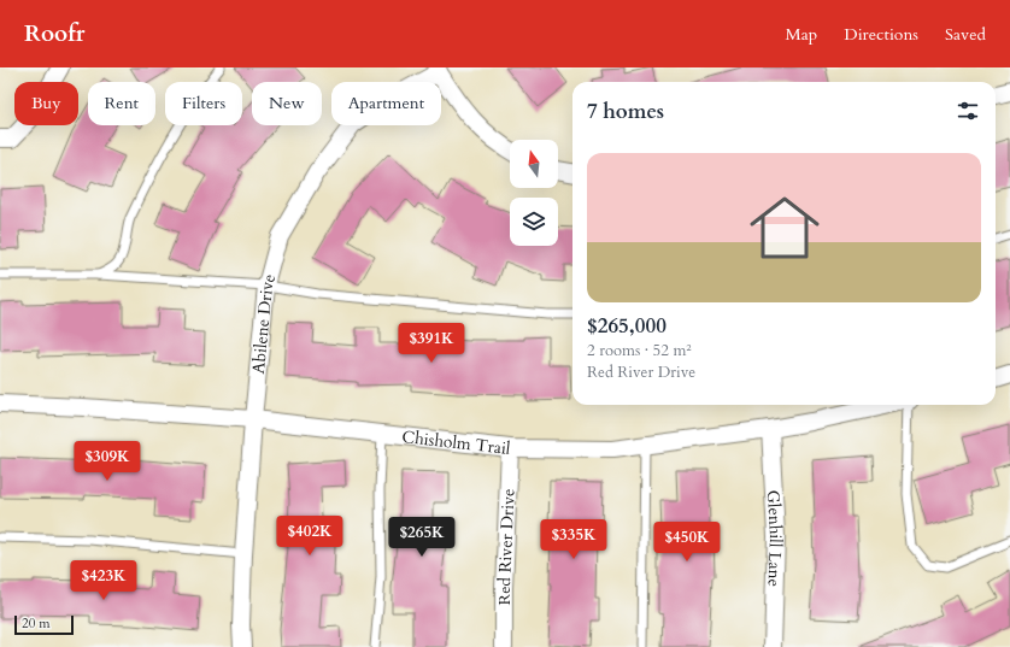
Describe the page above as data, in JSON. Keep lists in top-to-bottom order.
{
  "streets": {
    "street": [
      "Abilene Drive",
      "Chisholm Trail",
      "Glenhill Lane",
      "Red River Drive"
    ]
  },
  "crossings": [
    ["Abilene Drive", "Chisholm Trail"],
    ["Chisholm Trail", "Glenhill Lane"],
    ["Chisholm Trail", "Red River Drive"]
  ],
  "scale_bar": "20 m",
  "north": "top",
  "page": {
    "header": "Roofr",
    "nav": ["Map", "Directions", "Saved"],
    "chip": [
      "Buy",
      "Rent",
      "Filters",
      "New",
      "Apartment"
    ],
    "heading": "7 homes",
    "list": [
      {
        "name": "$265,000",
        "note": "2 rooms · 52 m² · Red River Drive"
      }
    ],
    "price": [
      "$391K",
      "$309K",
      "$402K",
      "$265K",
      "$335K",
      "$450K",
      "$423K"
    ],
    "scale": "20 m"
  }
}
